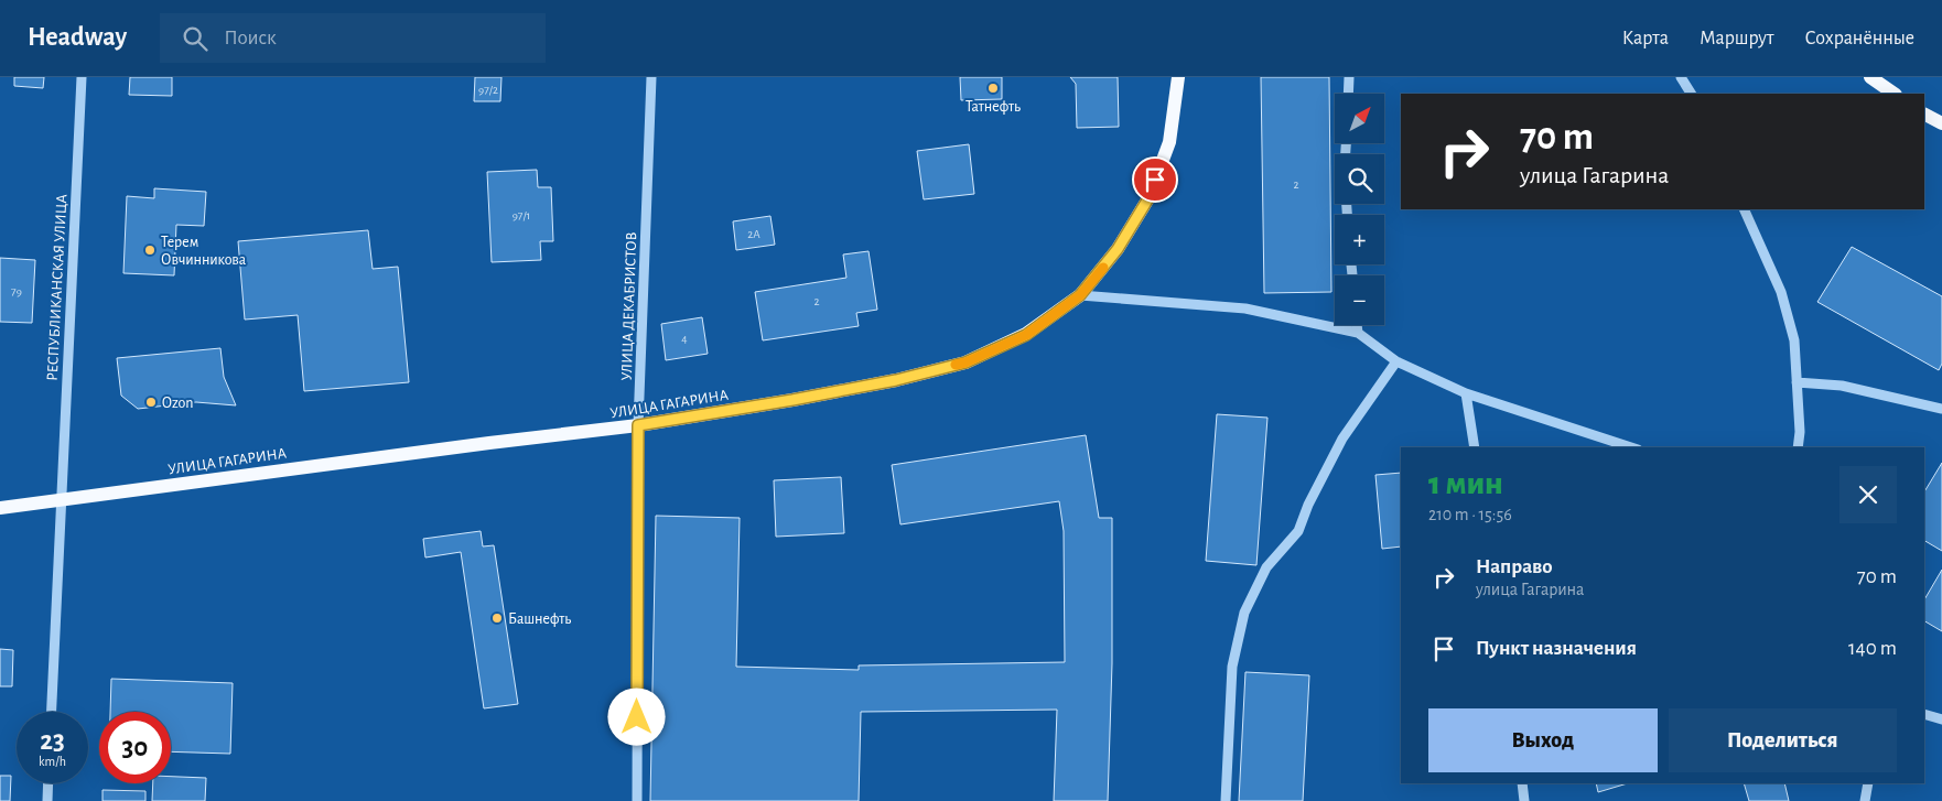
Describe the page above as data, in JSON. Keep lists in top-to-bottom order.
{
  "streets": {
    "main road": ["УЛИЦА ГАГАРИНА"],
    "street": ["РЕСПУБЛИКАНСКАЯ УЛИЦА", "УЛИЦА ДЕКАБРИСТОВ"]
  },
  "crossings": [
    ["РЕСПУБЛИКАНСКАЯ УЛИЦА", "УЛИЦА ГАГАРИНА"],
    ["УЛИЦА ДЕКАБРИСТОВ", "УЛИЦА ГАГАРИНА"]
  ],
  "places": [
    "Татнефть",
    "Терем Овчинникова",
    "Ozon",
    "Башнефть"
  ],
  "house_numbers": [
    "97/2",
    "2",
    "97/1",
    "2А",
    "79",
    "2",
    "4"
  ],
  "north": "top right",
  "page": {
    "header": "Headway",
    "search": "Поиск",
    "nav": ["Карта", "Маршрут", "Сохранённые"],
    "map_buttons": ["+", "−"],
    "turn": ["70 m", "улица Гагарина"],
    "heading": ["1 мин", "210 m · 15:56"],
    "list": [
      {
        "name": "Направо",
        "note": "улица Гагарина",
        "value": "70 m"
      },
      {
        "name": "Пункт назначения",
        "value": "140 m"
      }
    ],
    "buttons": ["Выход", "Поделиться"],
    "speed": "23 km/h",
    "limit": "30"
  }
}
